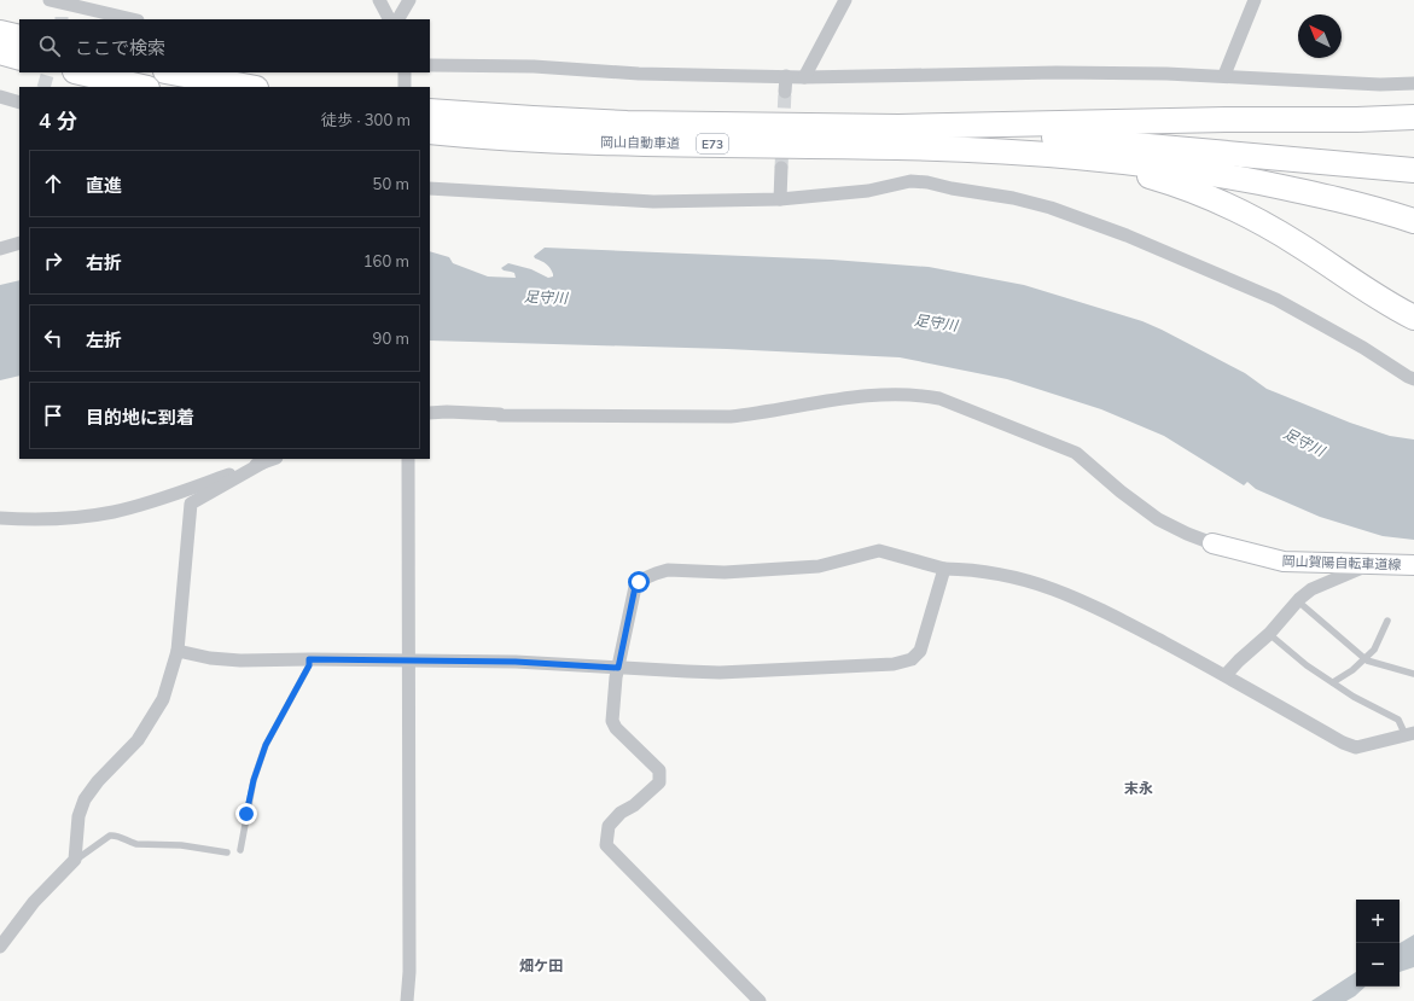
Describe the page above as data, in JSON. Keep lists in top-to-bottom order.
{
  "streets": {
    "highway": ["岡山自動車道", "E73"],
    "main road": ["岡山賀陽自転車道線"]
  },
  "districts": ["末永", "畑ケ田"],
  "water": ["足守川"],
  "north": "top left",
  "page": {
    "search": "ここで検索",
    "heading": ["4 分", "徒歩 · 300 m"],
    "list": [
      ["直進", "50 m"],
      ["右折", "160 m"],
      ["左折", "90 m"],
      "目的地に到着"
    ],
    "map_buttons": ["+", "−"]
  }
}
